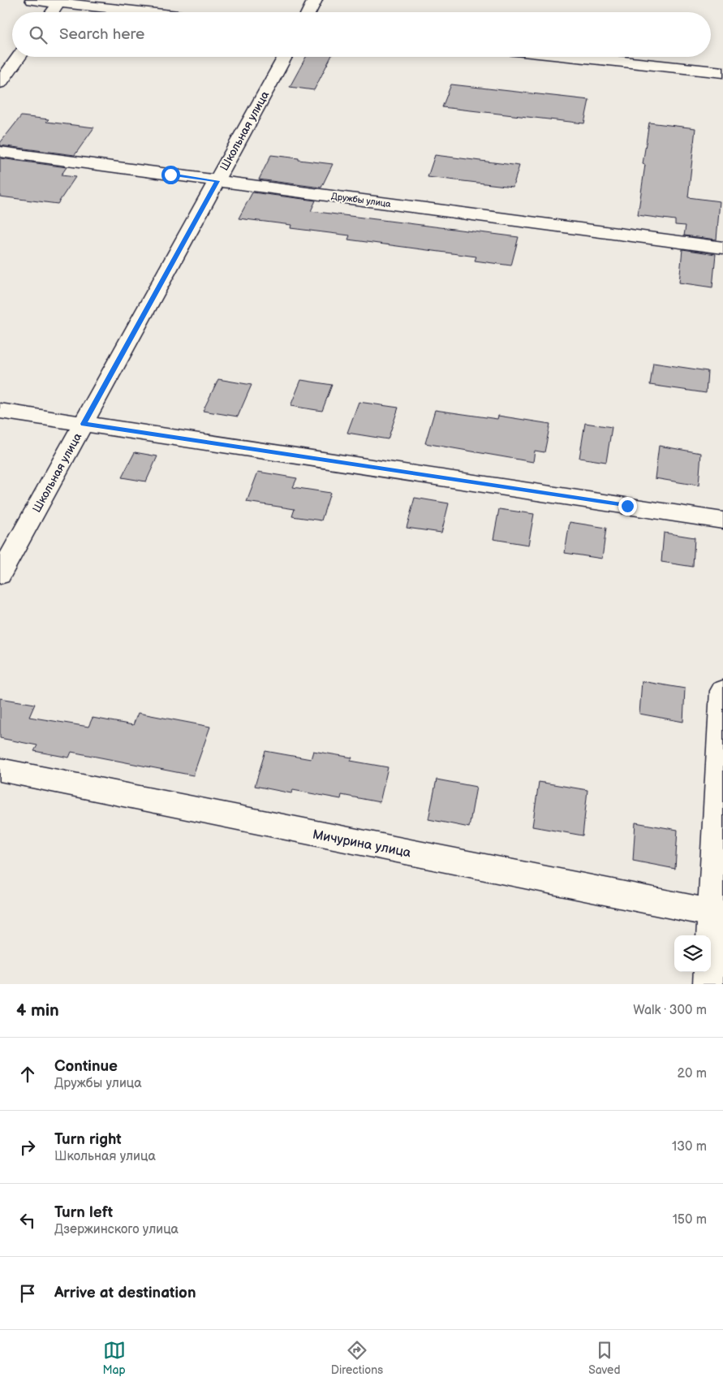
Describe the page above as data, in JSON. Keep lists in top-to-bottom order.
{
  "streets": {
    "street": ["Школьная улица", "Дружбы улица", "Мичурина улица"]
  },
  "crossings": [
    ["Школьная улица", "Дружбы улица"]
  ],
  "page": {
    "search": "Search here",
    "heading": ["4 min", "Walk · 300 m"],
    "list": [
      ["Continue", "Дружбы улица", "20 m"],
      ["Turn right", "Школьная улица", "130 m"],
      ["Turn left", "Дзержинского улица", "150 m"],
      "Arrive at destination"
    ],
    "nav": ["Map", "Directions", "Saved"]
  }
}
